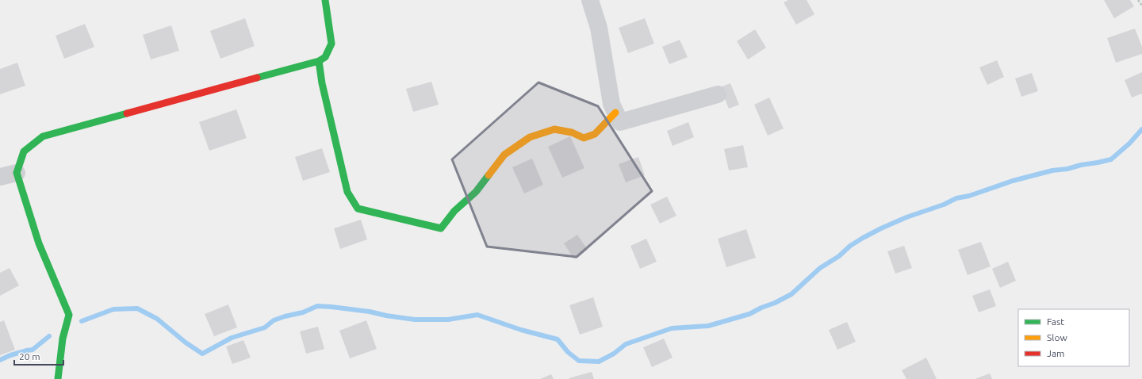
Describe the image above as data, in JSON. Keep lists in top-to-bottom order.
{
  "legend": ["Fast", "Slow", "Jam"],
  "scale_bar": "20 m"
}
